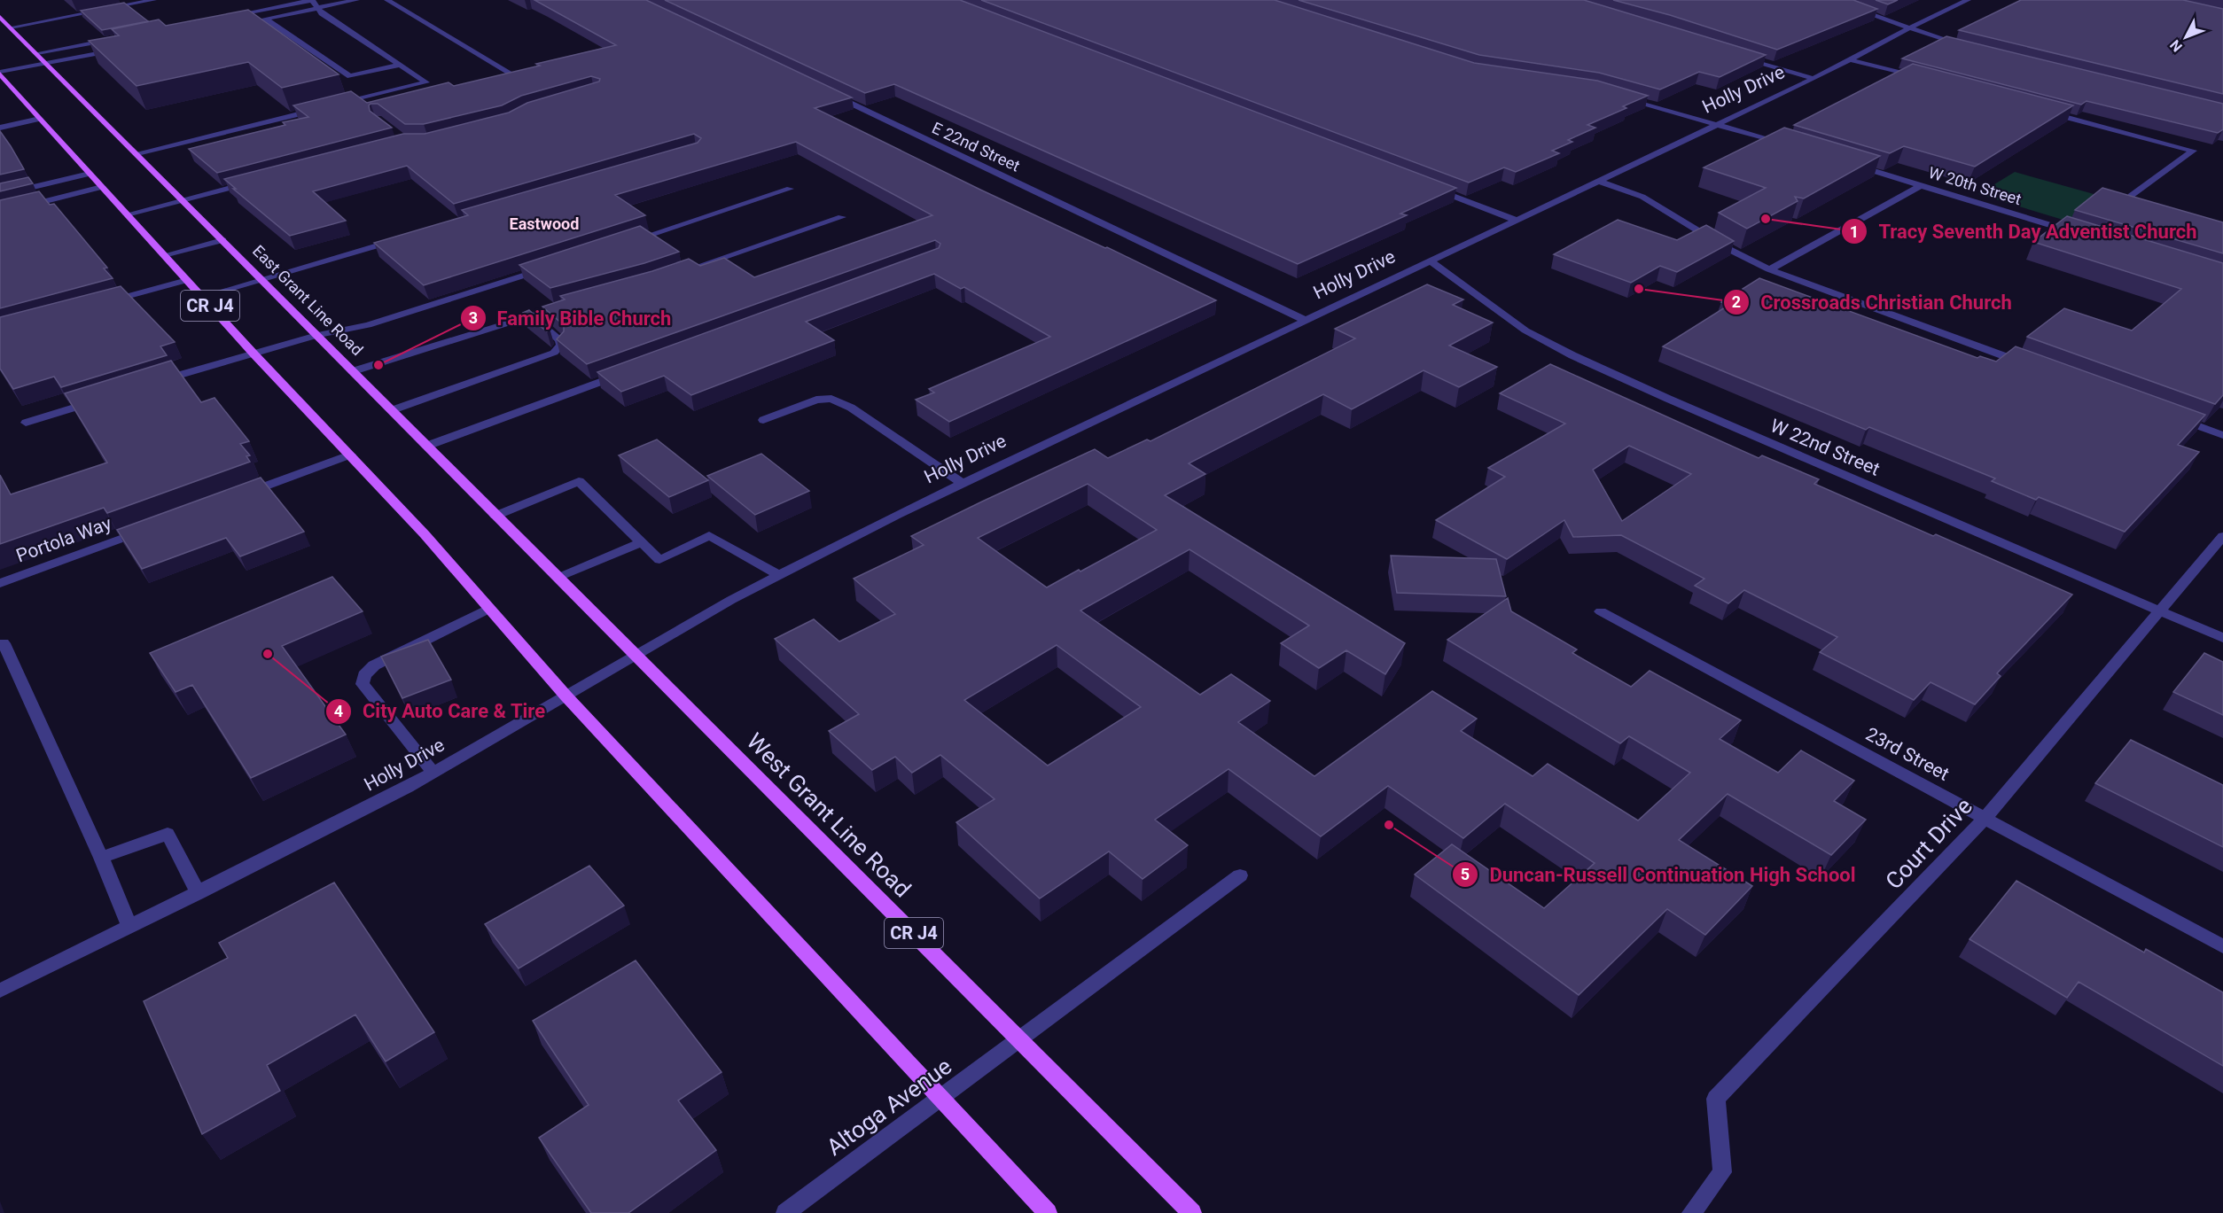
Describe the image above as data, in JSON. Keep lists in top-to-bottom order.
{
  "streets": {
    "main road": ["East Grant Line Road", "CR J4", "West Grant Line Road"],
    "street": [
      "Holly Drive",
      "E 22nd Street",
      "W 20th Street",
      "W 22nd Street",
      "Portola Way",
      "23rd Street",
      "Court Drive",
      "Altoga Avenue"
    ]
  },
  "crossings": [
    ["Holly Drive", "E 22nd Street"],
    ["Holly Drive", "East Grant Line Road"],
    ["Holly Drive", "CR J4"],
    ["Holly Drive", "W 22nd Street"],
    ["Holly Drive", "West Grant Line Road"],
    ["East Grant Line Road", "West Grant Line Road"],
    ["CR J4", "Altoga Avenue"],
    ["W 22nd Street", "Court Drive"],
    ["23rd Street", "Court Drive"],
    ["West Grant Line Road", "Altoga Avenue"]
  ],
  "districts": ["Eastwood"],
  "places": [
    "Tracy Seventh Day Adventist Church",
    "Crossroads Christian Church",
    "Family Bible Church",
    "City Auto Care & Tire",
    "Duncan-Russell Continuation High School"
  ],
  "north": "bottom left"
}
